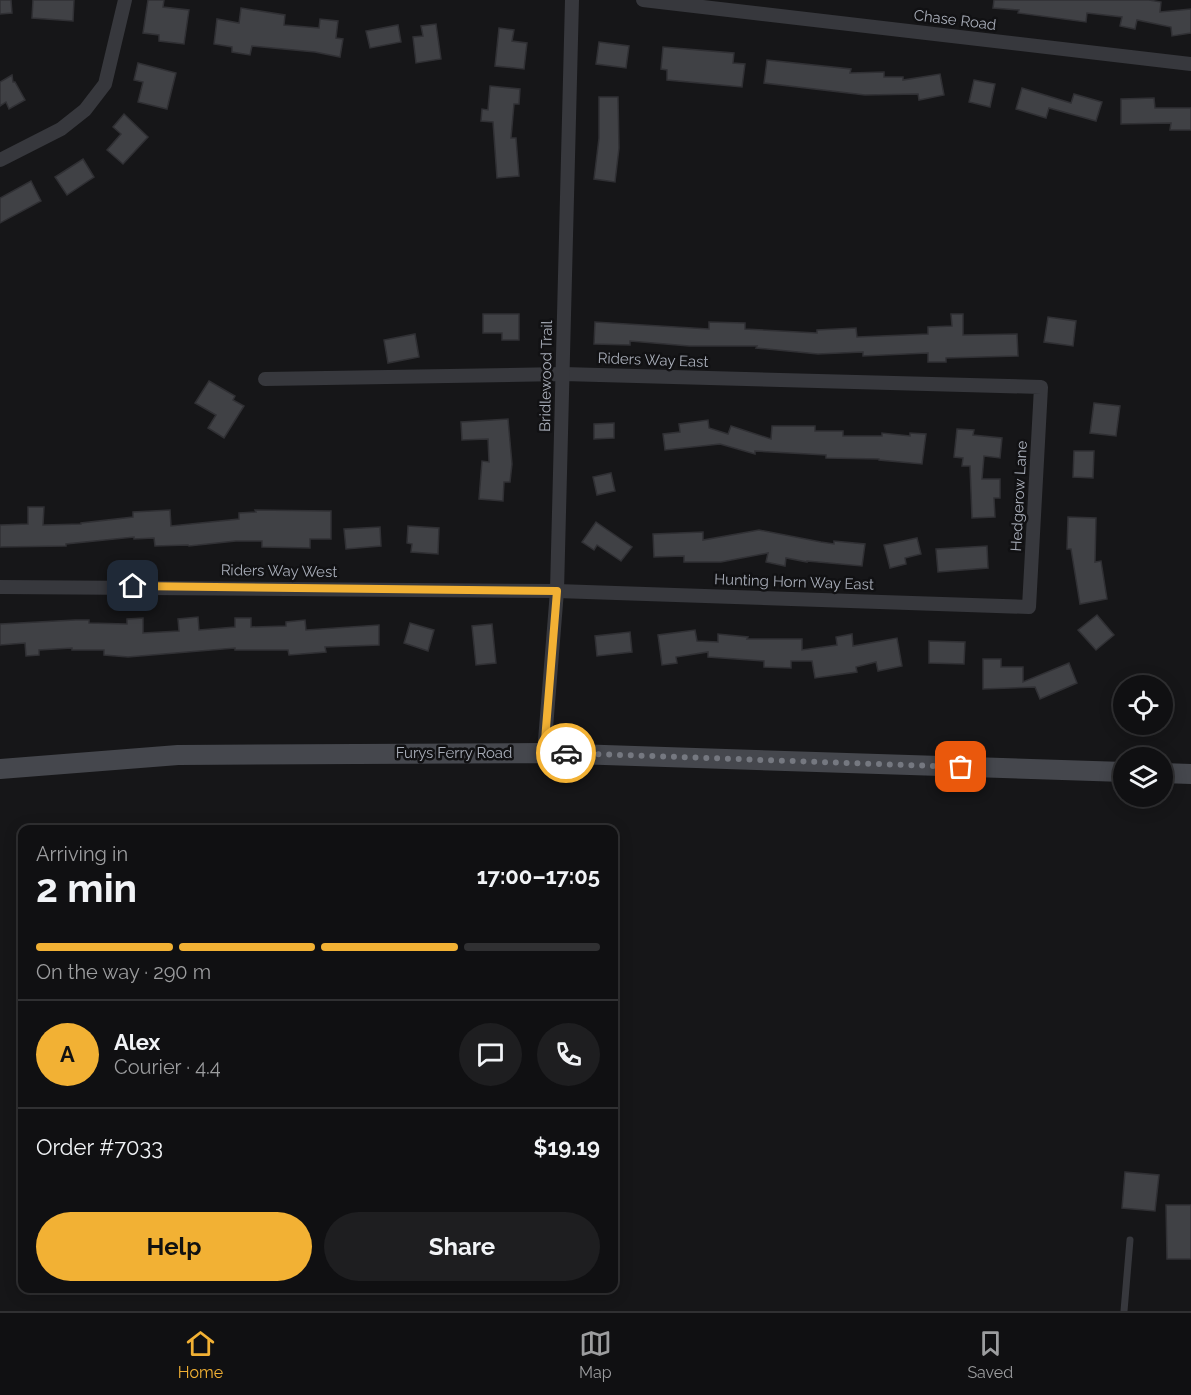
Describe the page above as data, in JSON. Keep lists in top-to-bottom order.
{
  "streets": {
    "main road": ["Furys Ferry Road"],
    "street": [
      "Chase Road",
      "Riders Way East",
      "Bridlewood Trail",
      "Hedgerow Lane",
      "Riders Way West",
      "Hunting Horn Way East"
    ]
  },
  "crossings": [
    ["Riders Way East", "Bridlewood Trail"],
    ["Riders Way East", "Hedgerow Lane"],
    ["Bridlewood Trail", "Riders Way West"],
    ["Bridlewood Trail", "Hunting Horn Way East"],
    ["Bridlewood Trail", "Furys Ferry Road"],
    ["Hedgerow Lane", "Hunting Horn Way East"],
    ["Riders Way West", "Hunting Horn Way East"]
  ],
  "page": {
    "heading": ["2 min", "Arriving in", "17:00–17:05"],
    "panel": [
      "Alex",
      "Courier · 4.4",
      "Order #7033",
      "$19.19"
    ],
    "bar": "On the way · 290 m",
    "round": "A",
    "buttons": ["Help", "Share"],
    "tabs": ["Home", "Map", "Saved"]
  }
}
